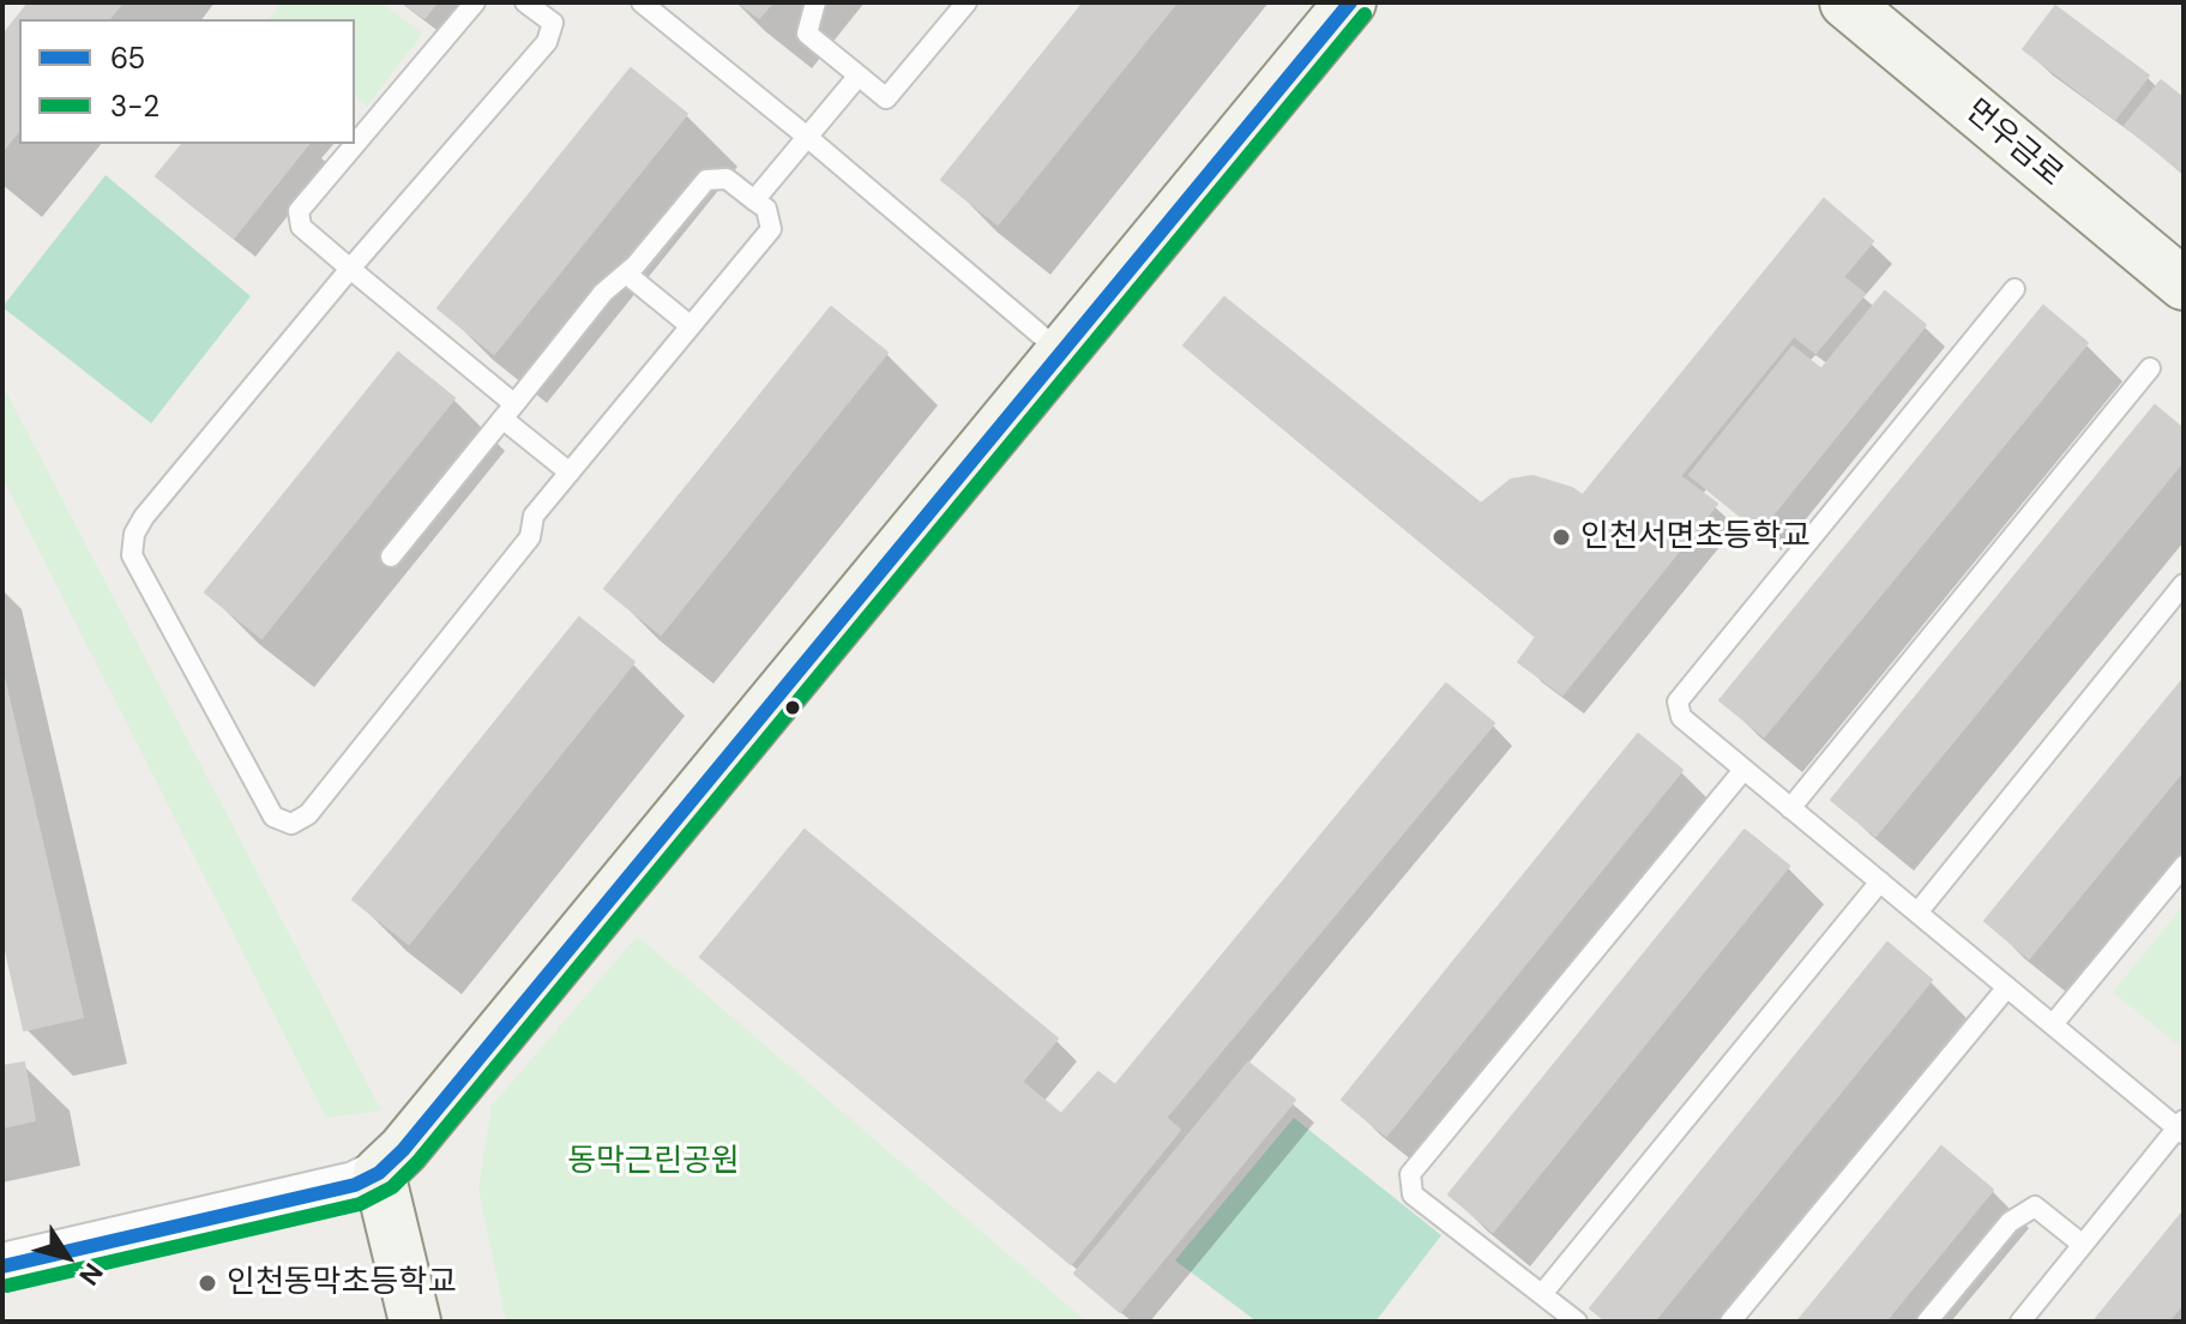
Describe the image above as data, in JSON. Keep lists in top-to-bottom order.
{
  "streets": {
    "main road": ["먼우금로"]
  },
  "parks": ["동막근린공원"],
  "places": ["인천서면초등학교", "인천동막초등학교"],
  "lines": ["transit line 65", "transit line 3-2"],
  "legend": ["65", "3-2"],
  "north": "bottom right"
}
